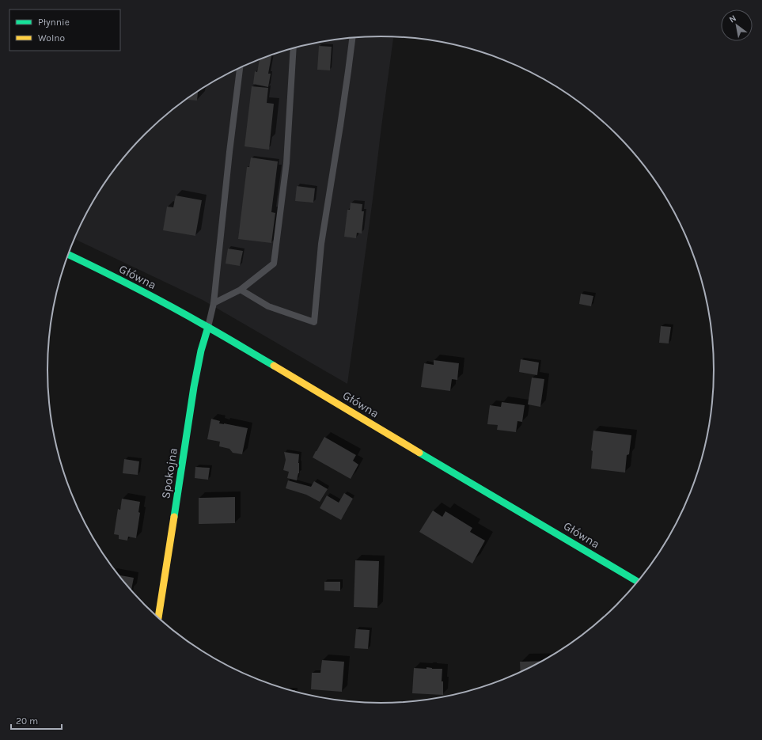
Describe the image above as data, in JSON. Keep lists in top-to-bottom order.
{
  "streets": {
    "main road": ["Główna", "Spokojna"]
  },
  "crossings": [
    ["Główna", "Spokojna"]
  ],
  "legend": ["Płynnie", "Wolno"],
  "scale_bar": "20 m",
  "north": "top left"
}
